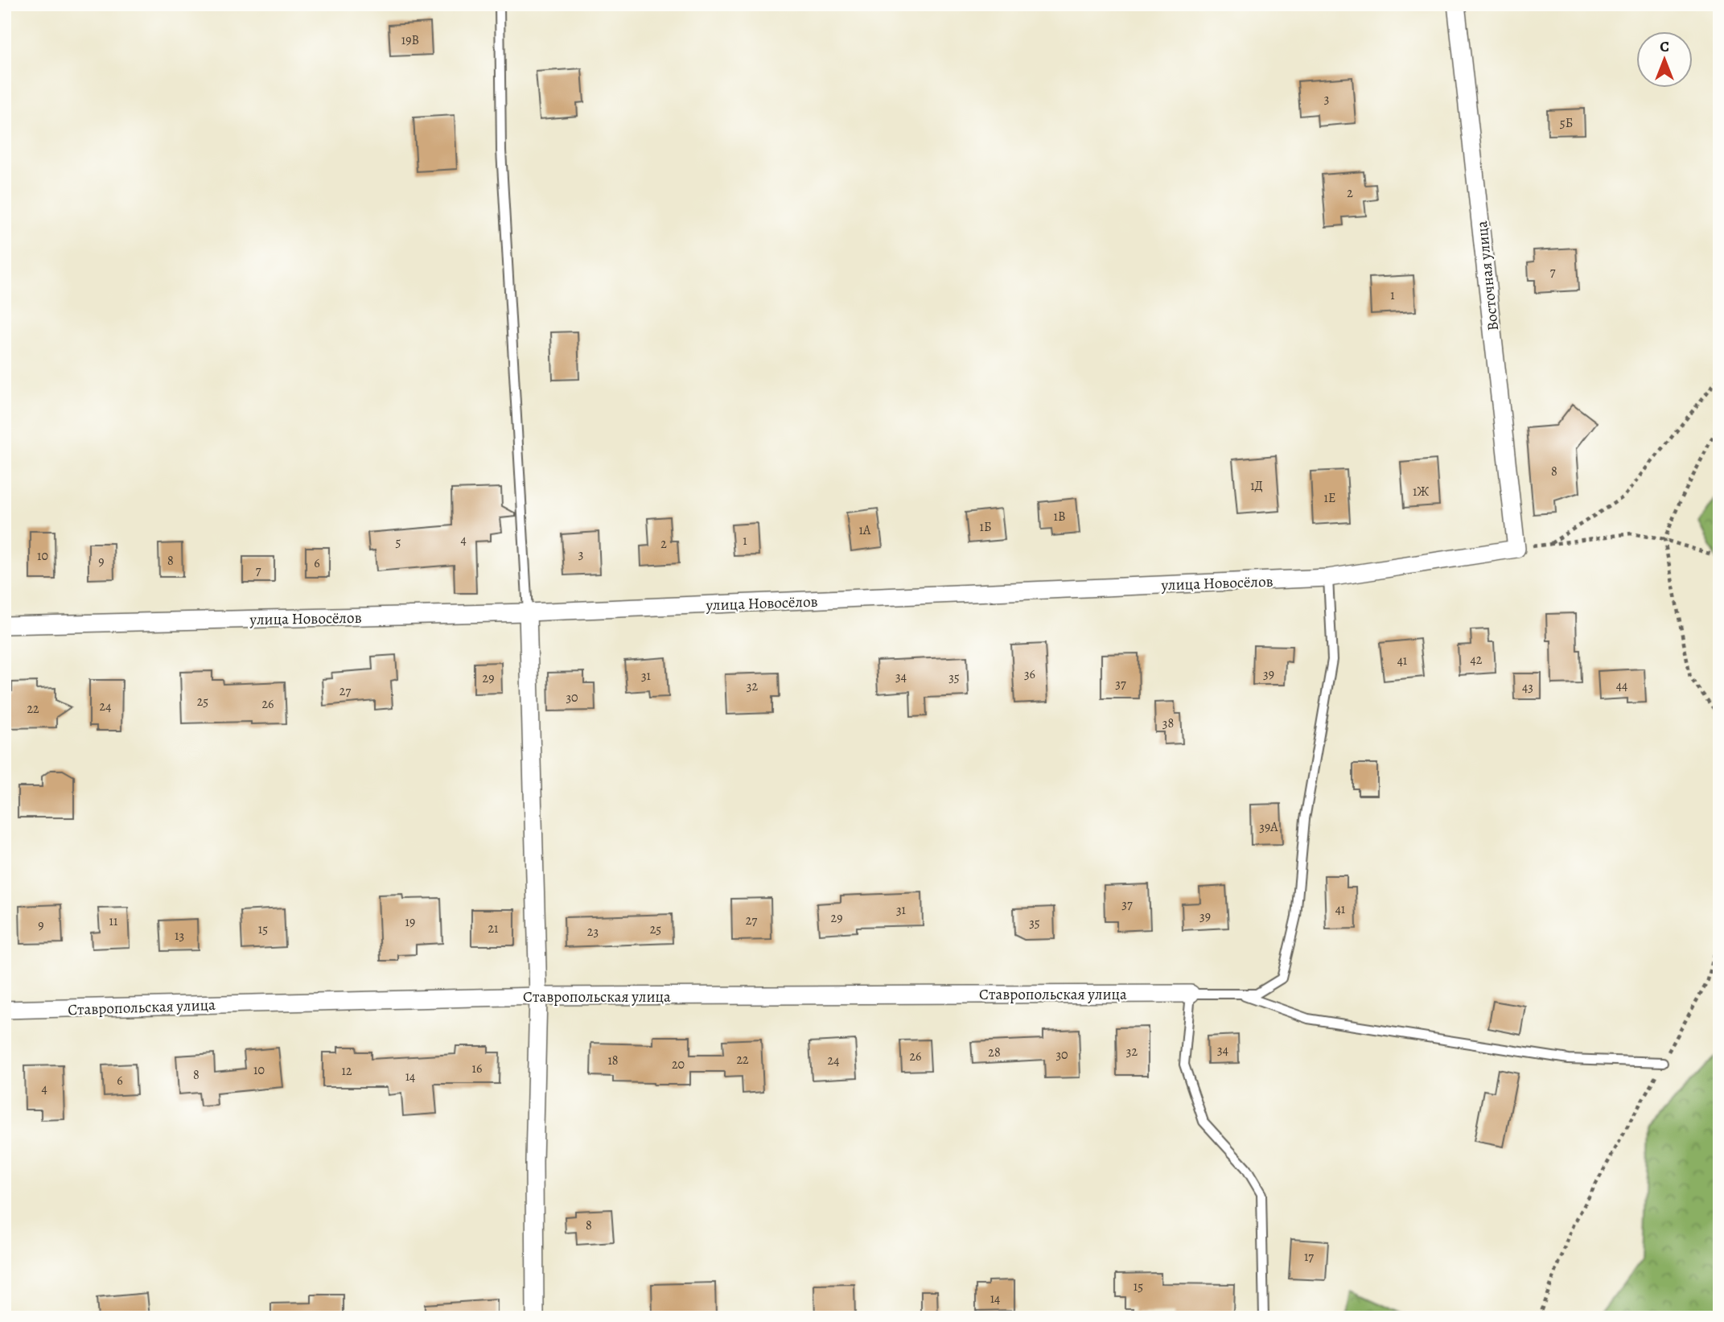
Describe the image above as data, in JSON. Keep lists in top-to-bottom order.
{
  "streets": {
    "street": ["Восточная улица", "улица Новосёлов", "Ставропольская улица"]
  },
  "crossings": [
    ["Восточная улица", "улица Новосёлов"]
  ],
  "house_numbers": [
    "19В",
    "3",
    "5Б",
    "2",
    "7",
    "1",
    "8",
    "1Д",
    "1Ж",
    "1Е",
    "1В",
    "1Б",
    "1А",
    "4",
    "1",
    "5",
    "2",
    "3",
    "10",
    "8",
    "9",
    "6",
    "7",
    "42",
    "41",
    "36",
    "39",
    "31",
    "34",
    "35",
    "29",
    "37",
    "44",
    "32",
    "43",
    "27",
    "30",
    "25",
    "26",
    "24",
    "22",
    "38",
    "39А",
    "37",
    "41",
    "31",
    "39",
    "29",
    "27",
    "11",
    "19",
    "35",
    "9",
    "21",
    "15",
    "25",
    "23",
    "13",
    "34",
    "32",
    "28",
    "30",
    "26",
    "22",
    "18",
    "24",
    "20",
    "16",
    "10",
    "12",
    "8",
    "14",
    "6",
    "4",
    "8",
    "17",
    "15",
    "14"
  ],
  "north": "top"
}
